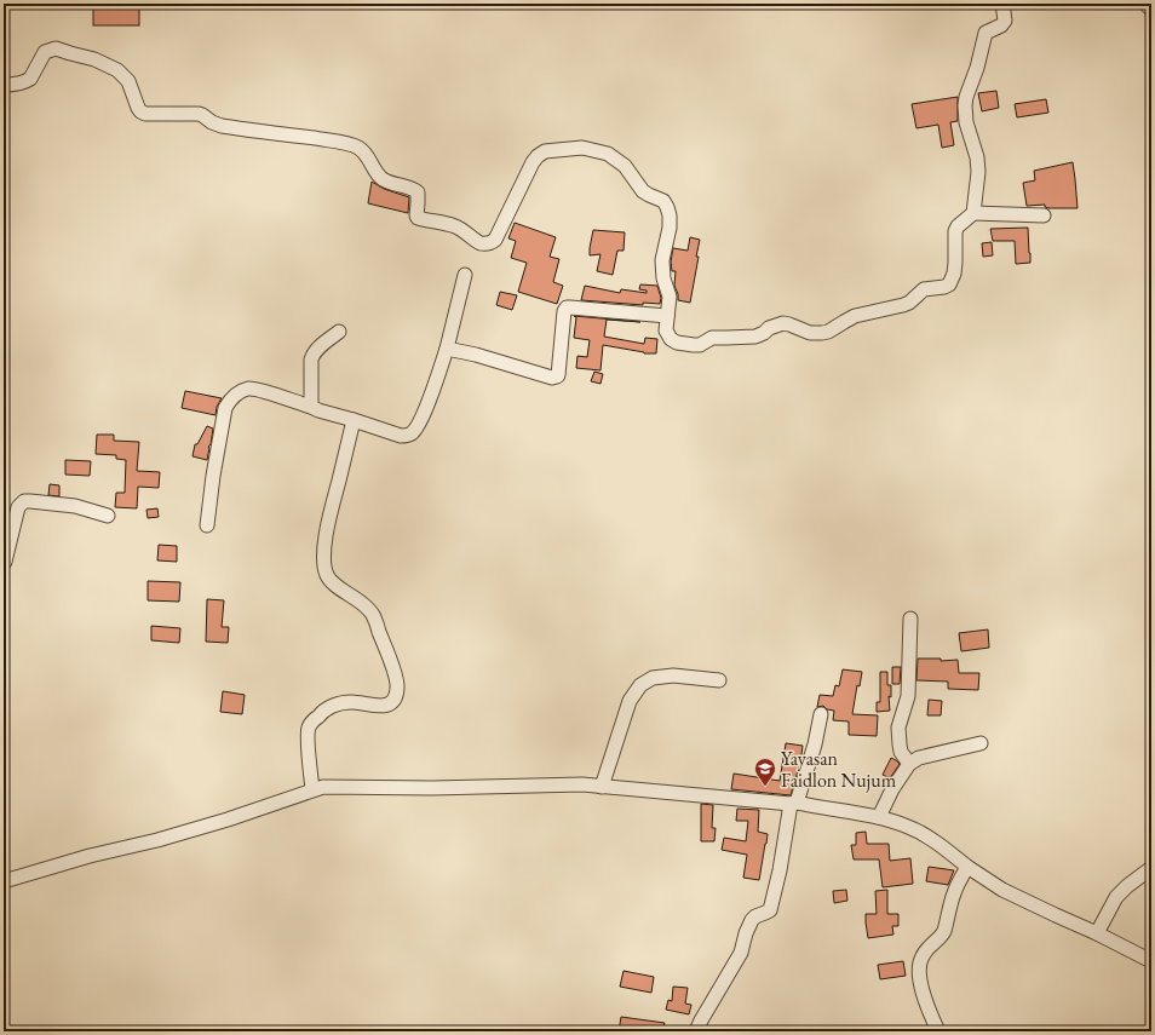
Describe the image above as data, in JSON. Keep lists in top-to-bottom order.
{
  "places": {
    "school or university": ["Yayasan Faidlon Nujum"]
  }
}
